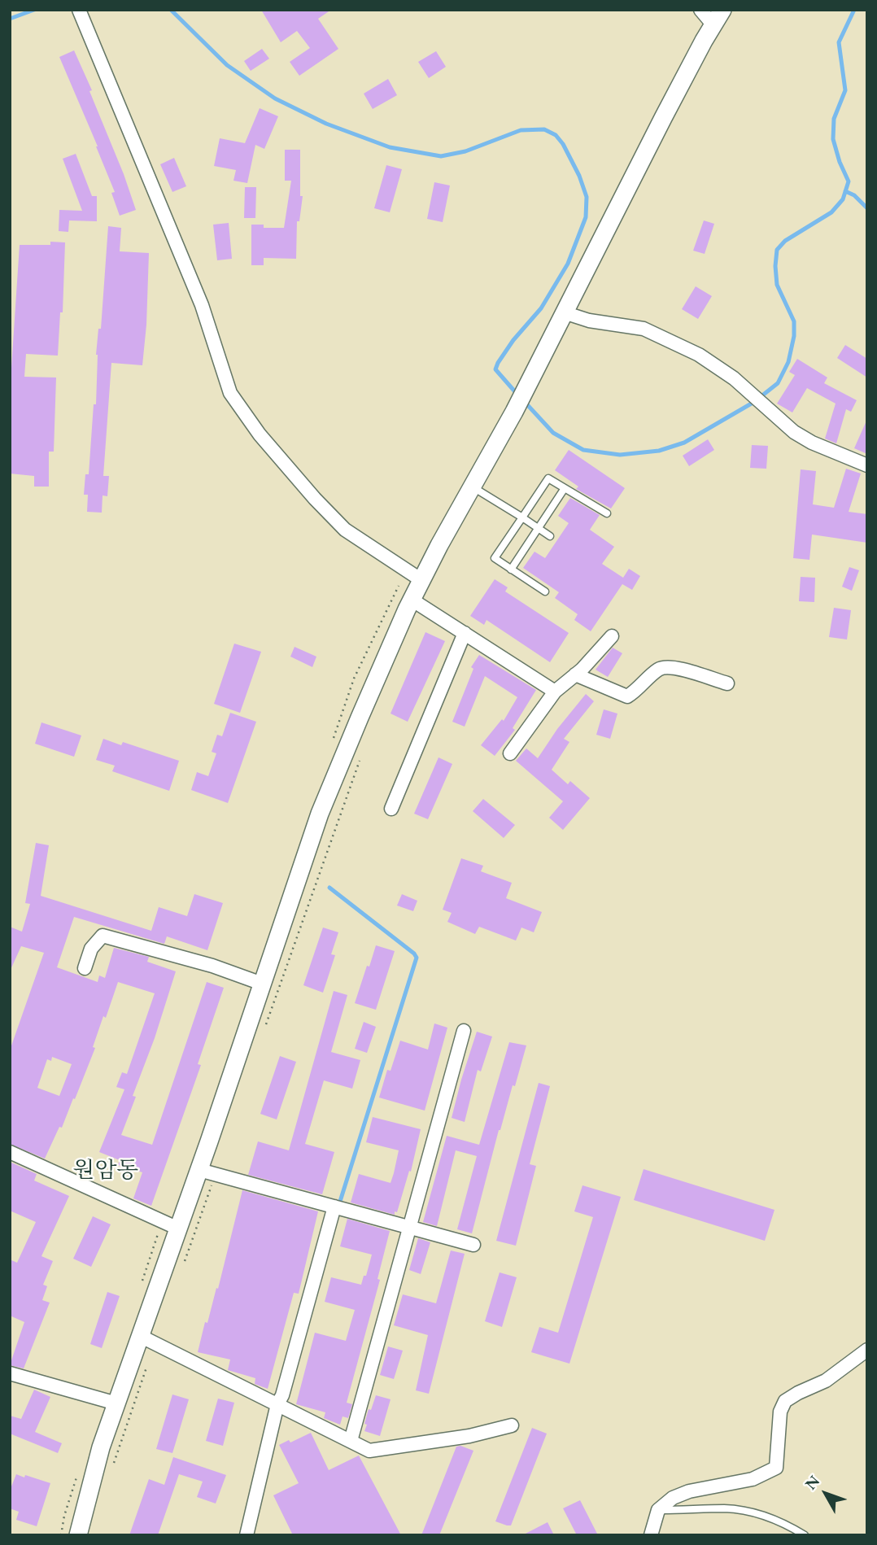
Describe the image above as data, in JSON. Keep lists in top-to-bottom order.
{
  "districts": ["원암동"],
  "north": "top left"
}
